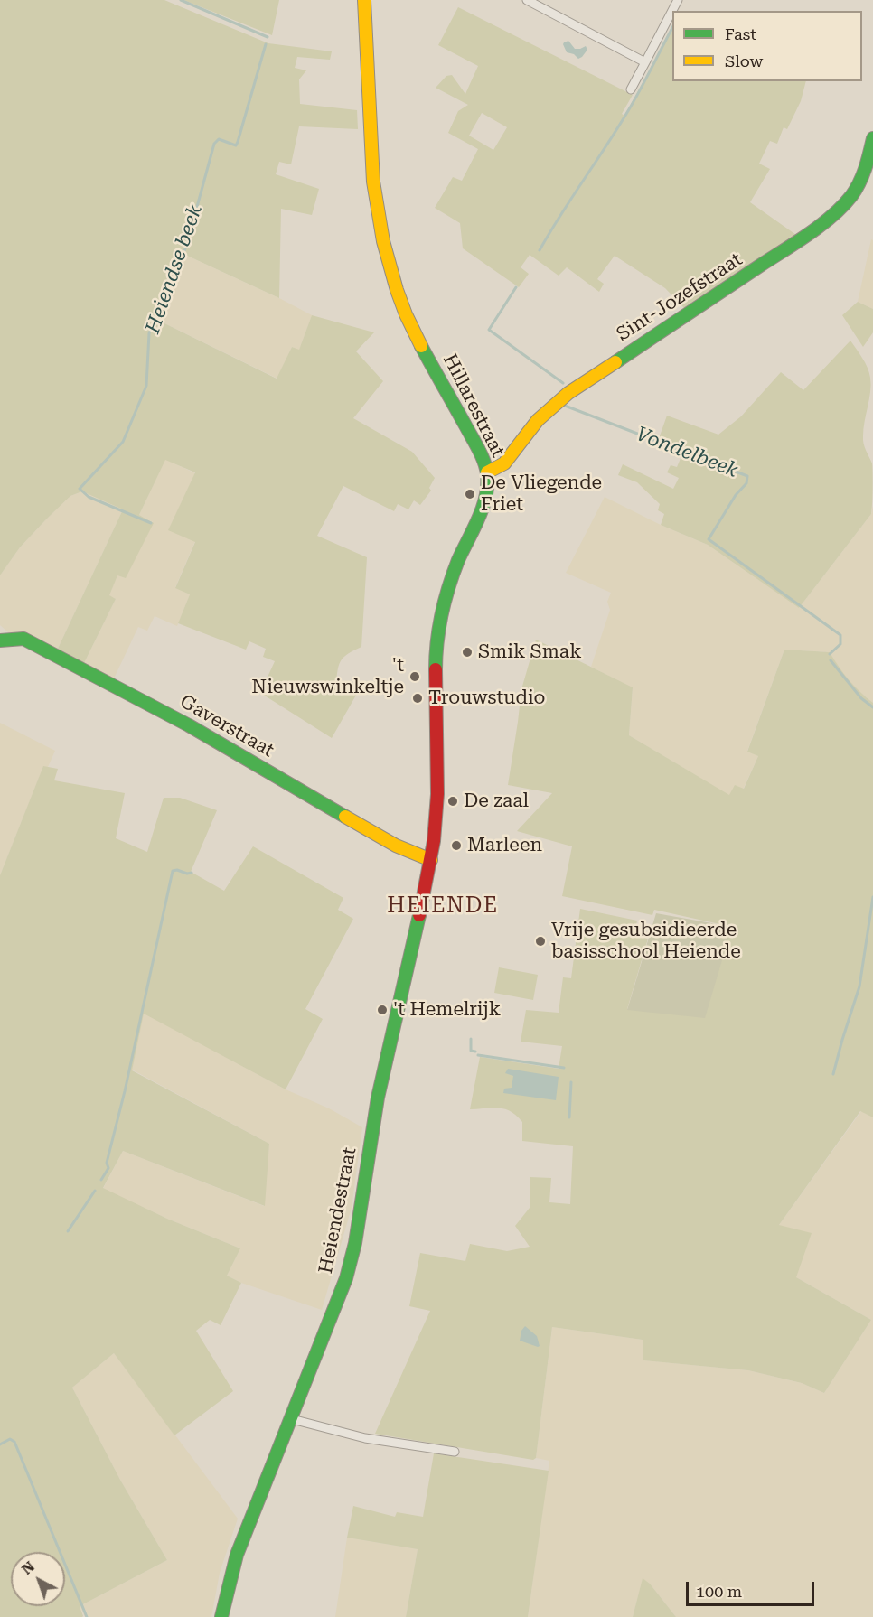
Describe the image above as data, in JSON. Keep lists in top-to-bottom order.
{
  "streets": {
    "main road": [
      "Sint-Jozefstraat",
      "Hillarestraat",
      "Gaverstraat",
      "Heiendestraat"
    ]
  },
  "crossings": [
    ["Sint-Jozefstraat", "Hillarestraat"],
    ["Hillarestraat", "Gaverstraat"],
    ["Hillarestraat", "Heiendestraat"],
    ["Gaverstraat", "Heiendestraat"]
  ],
  "districts": ["HEIENDE"],
  "water": ["Heiendse beek", "Vondelbeek"],
  "places": [
    "De Vliegende Friet",
    "Smik Smak",
    "'t Nieuwswinkeltje",
    "Trouwstudio",
    "De zaal",
    "Marleen",
    "Vrije gesubsidieerde basisschool Heiende",
    "'t Hemelrijk"
  ],
  "legend": ["Fast", "Slow"],
  "scale_bar": "100 m",
  "north": "top left"
}
